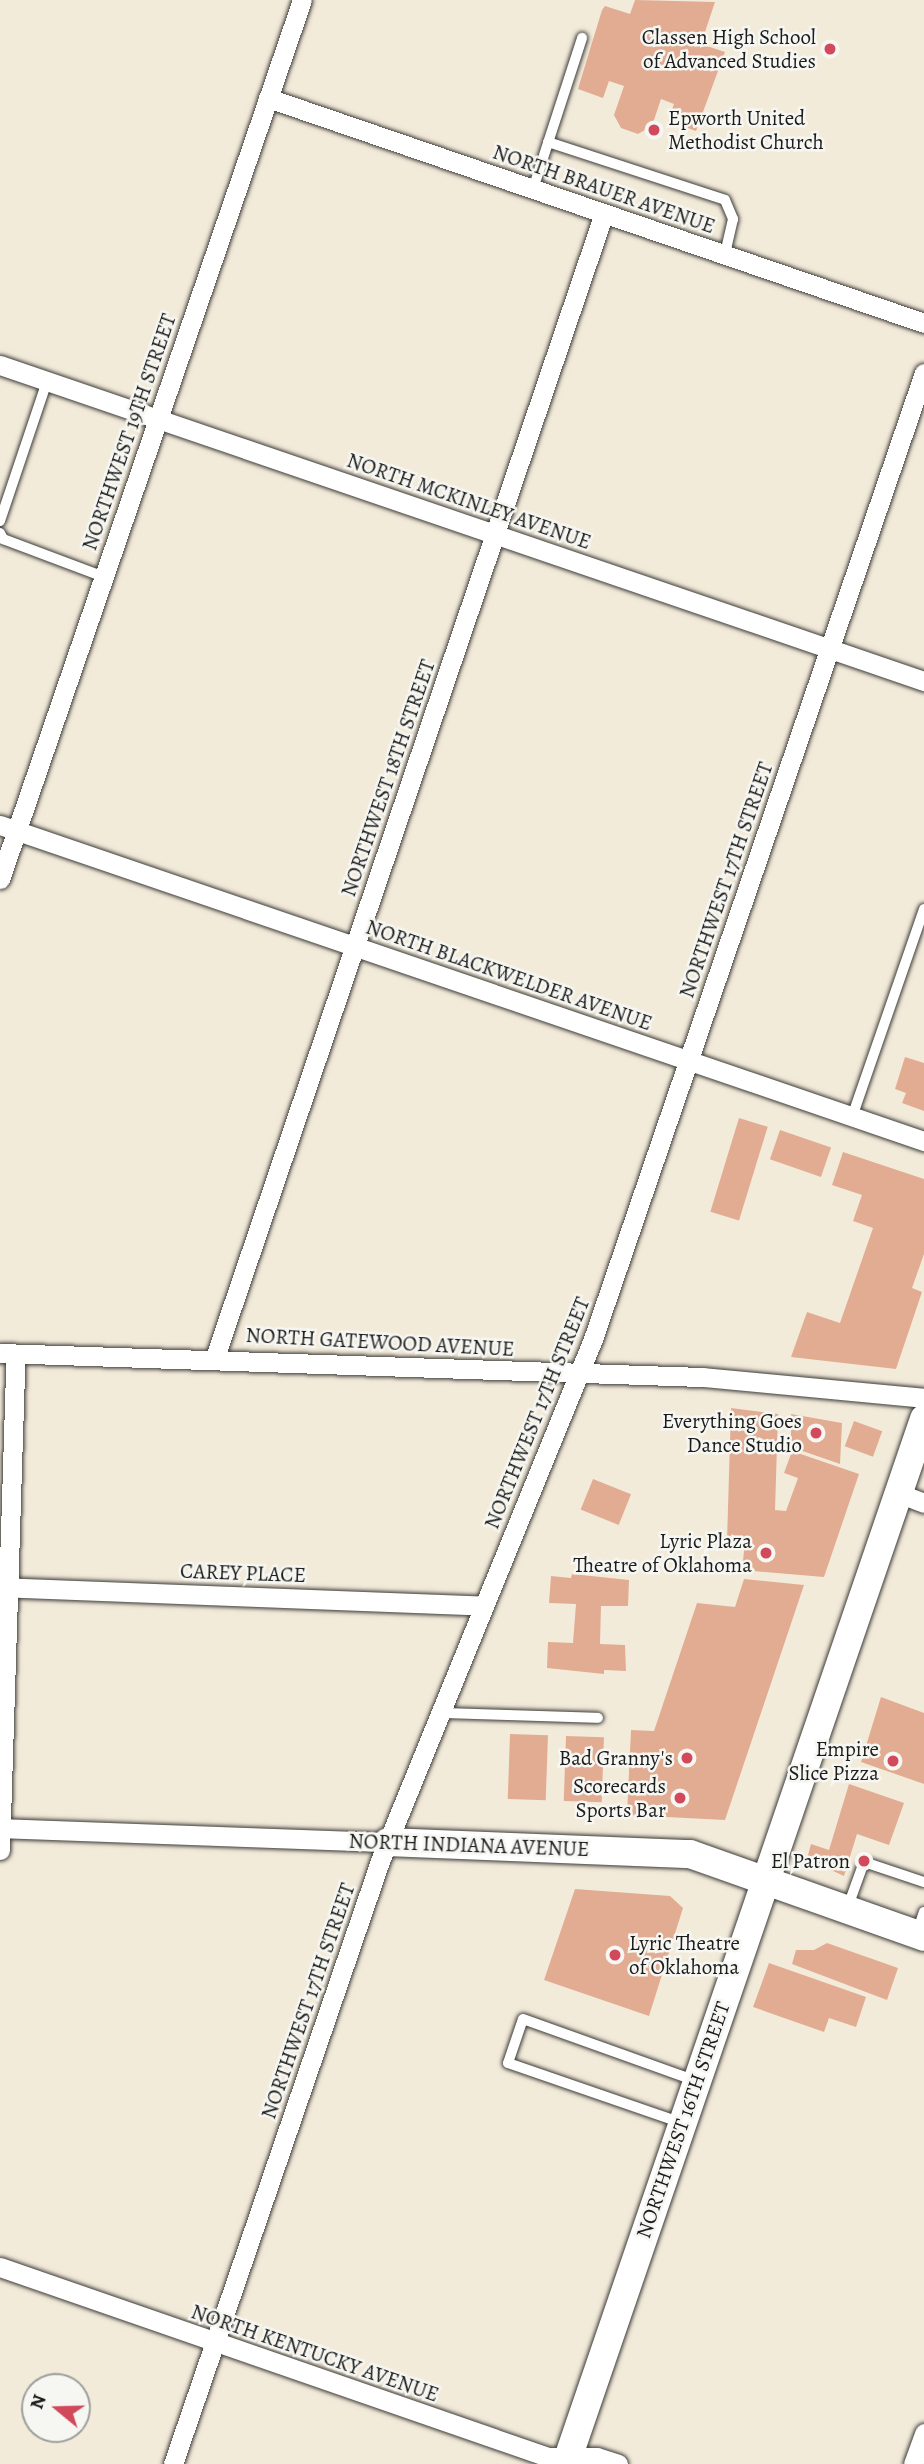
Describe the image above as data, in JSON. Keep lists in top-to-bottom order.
{
  "streets": {
    "street": [
      "NORTH BRAUER AVENUE",
      "NORTHWEST 19TH STREET",
      "NORTH MCKINLEY AVENUE",
      "NORTHWEST 18TH STREET",
      "NORTHWEST 17TH STREET",
      "NORTH BLACKWELDER AVENUE",
      "NORTH GATEWOOD AVENUE",
      "CAREY PLACE",
      "NORTH INDIANA AVENUE",
      "NORTHWEST 16TH STREET",
      "NORTH KENTUCKY AVENUE"
    ]
  },
  "crossings": [
    ["NORTH BRAUER AVENUE", "NORTHWEST 19TH STREET"],
    ["NORTH BRAUER AVENUE", "NORTHWEST 18TH STREET"],
    ["NORTHWEST 19TH STREET", "NORTH MCKINLEY AVENUE"],
    ["NORTHWEST 19TH STREET", "NORTH BLACKWELDER AVENUE"],
    ["NORTH MCKINLEY AVENUE", "NORTHWEST 18TH STREET"],
    ["NORTH MCKINLEY AVENUE", "NORTHWEST 17TH STREET"],
    ["NORTHWEST 18TH STREET", "NORTH BLACKWELDER AVENUE"],
    ["NORTHWEST 18TH STREET", "NORTH GATEWOOD AVENUE"],
    ["NORTHWEST 17TH STREET", "NORTH BLACKWELDER AVENUE"],
    ["NORTHWEST 17TH STREET", "NORTH GATEWOOD AVENUE"],
    ["NORTHWEST 17TH STREET", "CAREY PLACE"],
    ["NORTHWEST 17TH STREET", "NORTH INDIANA AVENUE"],
    ["NORTHWEST 17TH STREET", "NORTH KENTUCKY AVENUE"],
    ["NORTH INDIANA AVENUE", "NORTHWEST 16TH STREET"],
    ["NORTHWEST 16TH STREET", "NORTH KENTUCKY AVENUE"]
  ],
  "places": [
    "Classen High School of Advanced Studies",
    "Epworth United Methodist Church",
    "Everything Goes Dance Studio",
    "Lyric Plaza Theatre of Oklahoma",
    "Bad Granny's",
    "Empire Slice Pizza",
    "Scorecards Sports Bar",
    "El Patron",
    "Lyric Theatre of Oklahoma"
  ],
  "north": "left"
}
